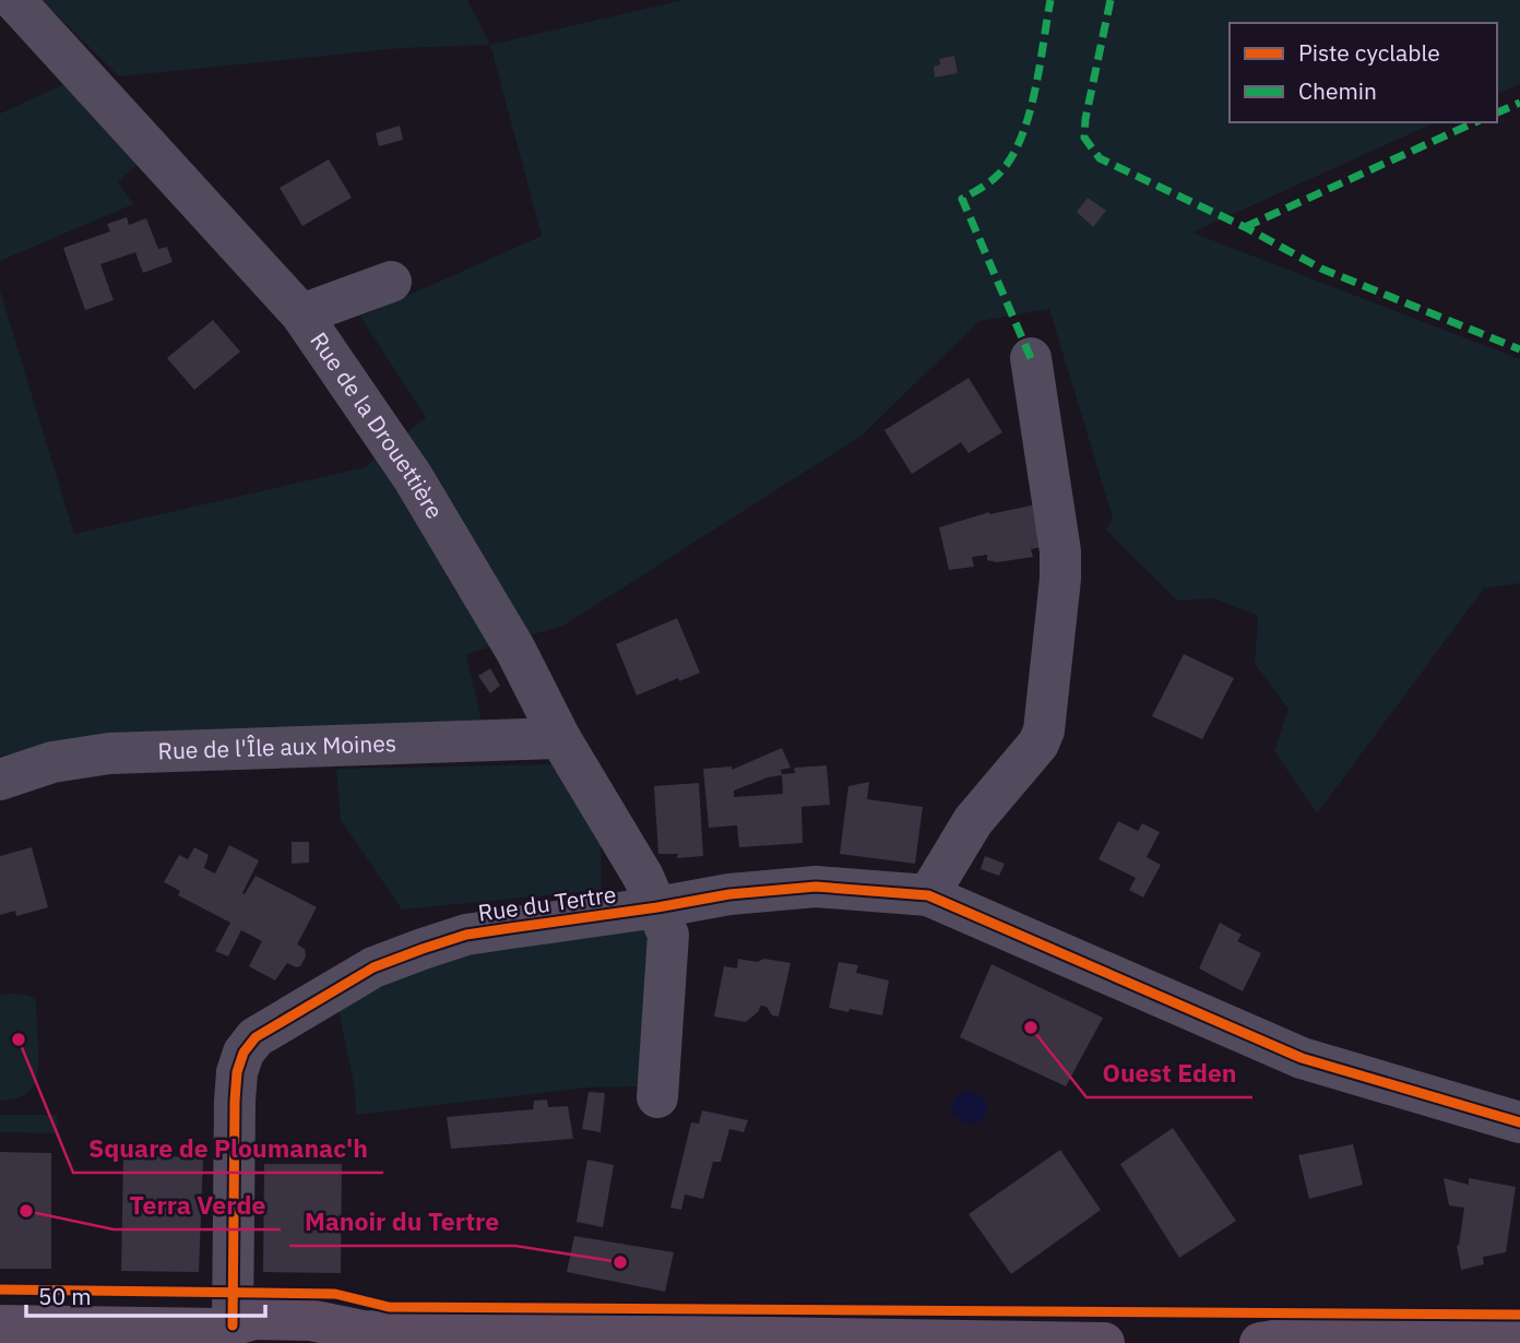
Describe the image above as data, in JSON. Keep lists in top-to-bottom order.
{
  "streets": {
    "street": ["Rue de la Drouettière", "Rue de l'Île aux Moines", "Rue du Tertre"]
  },
  "crossings": [
    ["Rue de la Drouettière", "Rue de l'Île aux Moines"],
    ["Rue de la Drouettière", "Rue du Tertre"]
  ],
  "places": [
    "Ouest Eden",
    "Square de Ploumanac'h",
    "Terra Verde",
    "Manoir du Tertre"
  ],
  "legend": ["Piste cyclable", "Chemin"],
  "scale_bar": "50 m"
}
